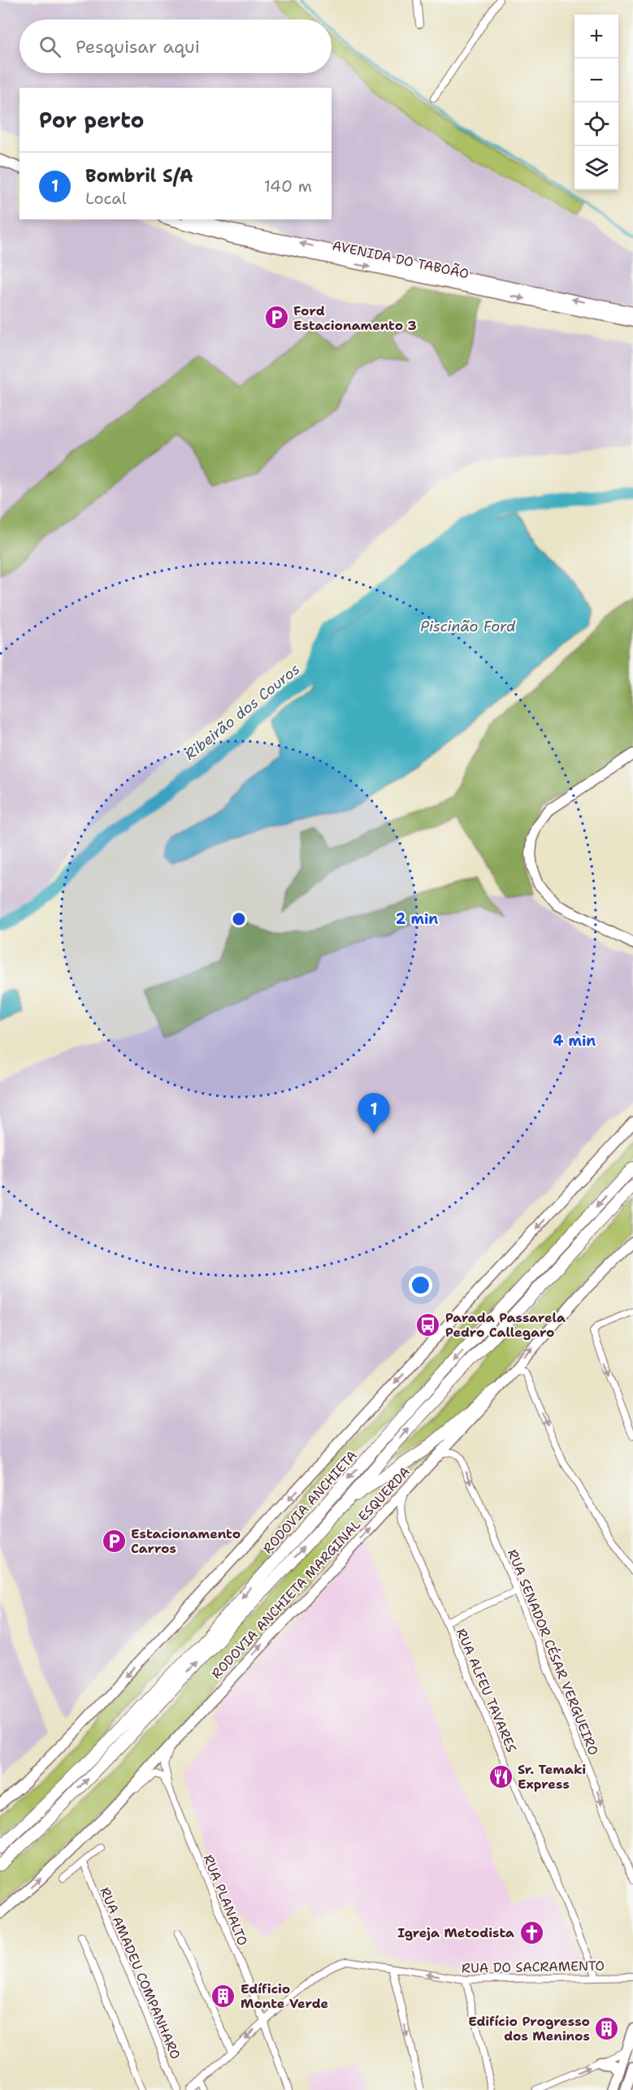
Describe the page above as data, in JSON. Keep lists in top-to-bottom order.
{
  "streets": {
    "highway": ["RODOVIA ANCHIETA"],
    "main road": ["AVENIDA DO TABOÃO", "RODOVIA ANCHIETA MARGINAL ESQUERDA"],
    "street": [
      "RUA SENADOR CÉSAR VERGUEIRO",
      "RUA ALFEU TAVARES",
      "RUA PLANALTO",
      "RUA DO SACRAMENTO",
      "RUA AMADEU COMPANHARO"
    ]
  },
  "crossings": [
    ["RODOVIA ANCHIETA MARGINAL ESQUERDA", "RUA SENADOR CÉSAR VERGUEIRO"],
    ["RODOVIA ANCHIETA MARGINAL ESQUERDA", "RUA ALFEU TAVARES"],
    ["RODOVIA ANCHIETA MARGINAL ESQUERDA", "RUA PLANALTO"],
    ["RUA ALFEU TAVARES", "RUA DO SACRAMENTO"],
    ["RUA PLANALTO", "RUA DO SACRAMENTO"]
  ],
  "one_way": ["RUA SENADOR CÉSAR VERGUEIRO"],
  "water": ["Piscinão Ford", "Ribeirão dos Couros"],
  "places": {
    "parking": ["Ford Estacionamento 3", "Estacionamento Carros"],
    "bus stop": ["Parada Passarela Pedro Callegaro"],
    "restaurant": ["Sr. Temaki Express"],
    "church": ["Igreja Metodista"],
    "building": ["Edíficio Monte Verde", "Edifício Progresso dos Meninos"]
  },
  "page": {
    "map_buttons": ["+", "−"],
    "search": "Pesquisar aqui",
    "heading": "Por perto",
    "list": [
      {
        "mark": "1",
        "name": "Bombril S/A",
        "note": "Local",
        "value": "140 m"
      }
    ],
    "pins": "1"
  },
  "rings": ["2 min", "4 min"]
}
